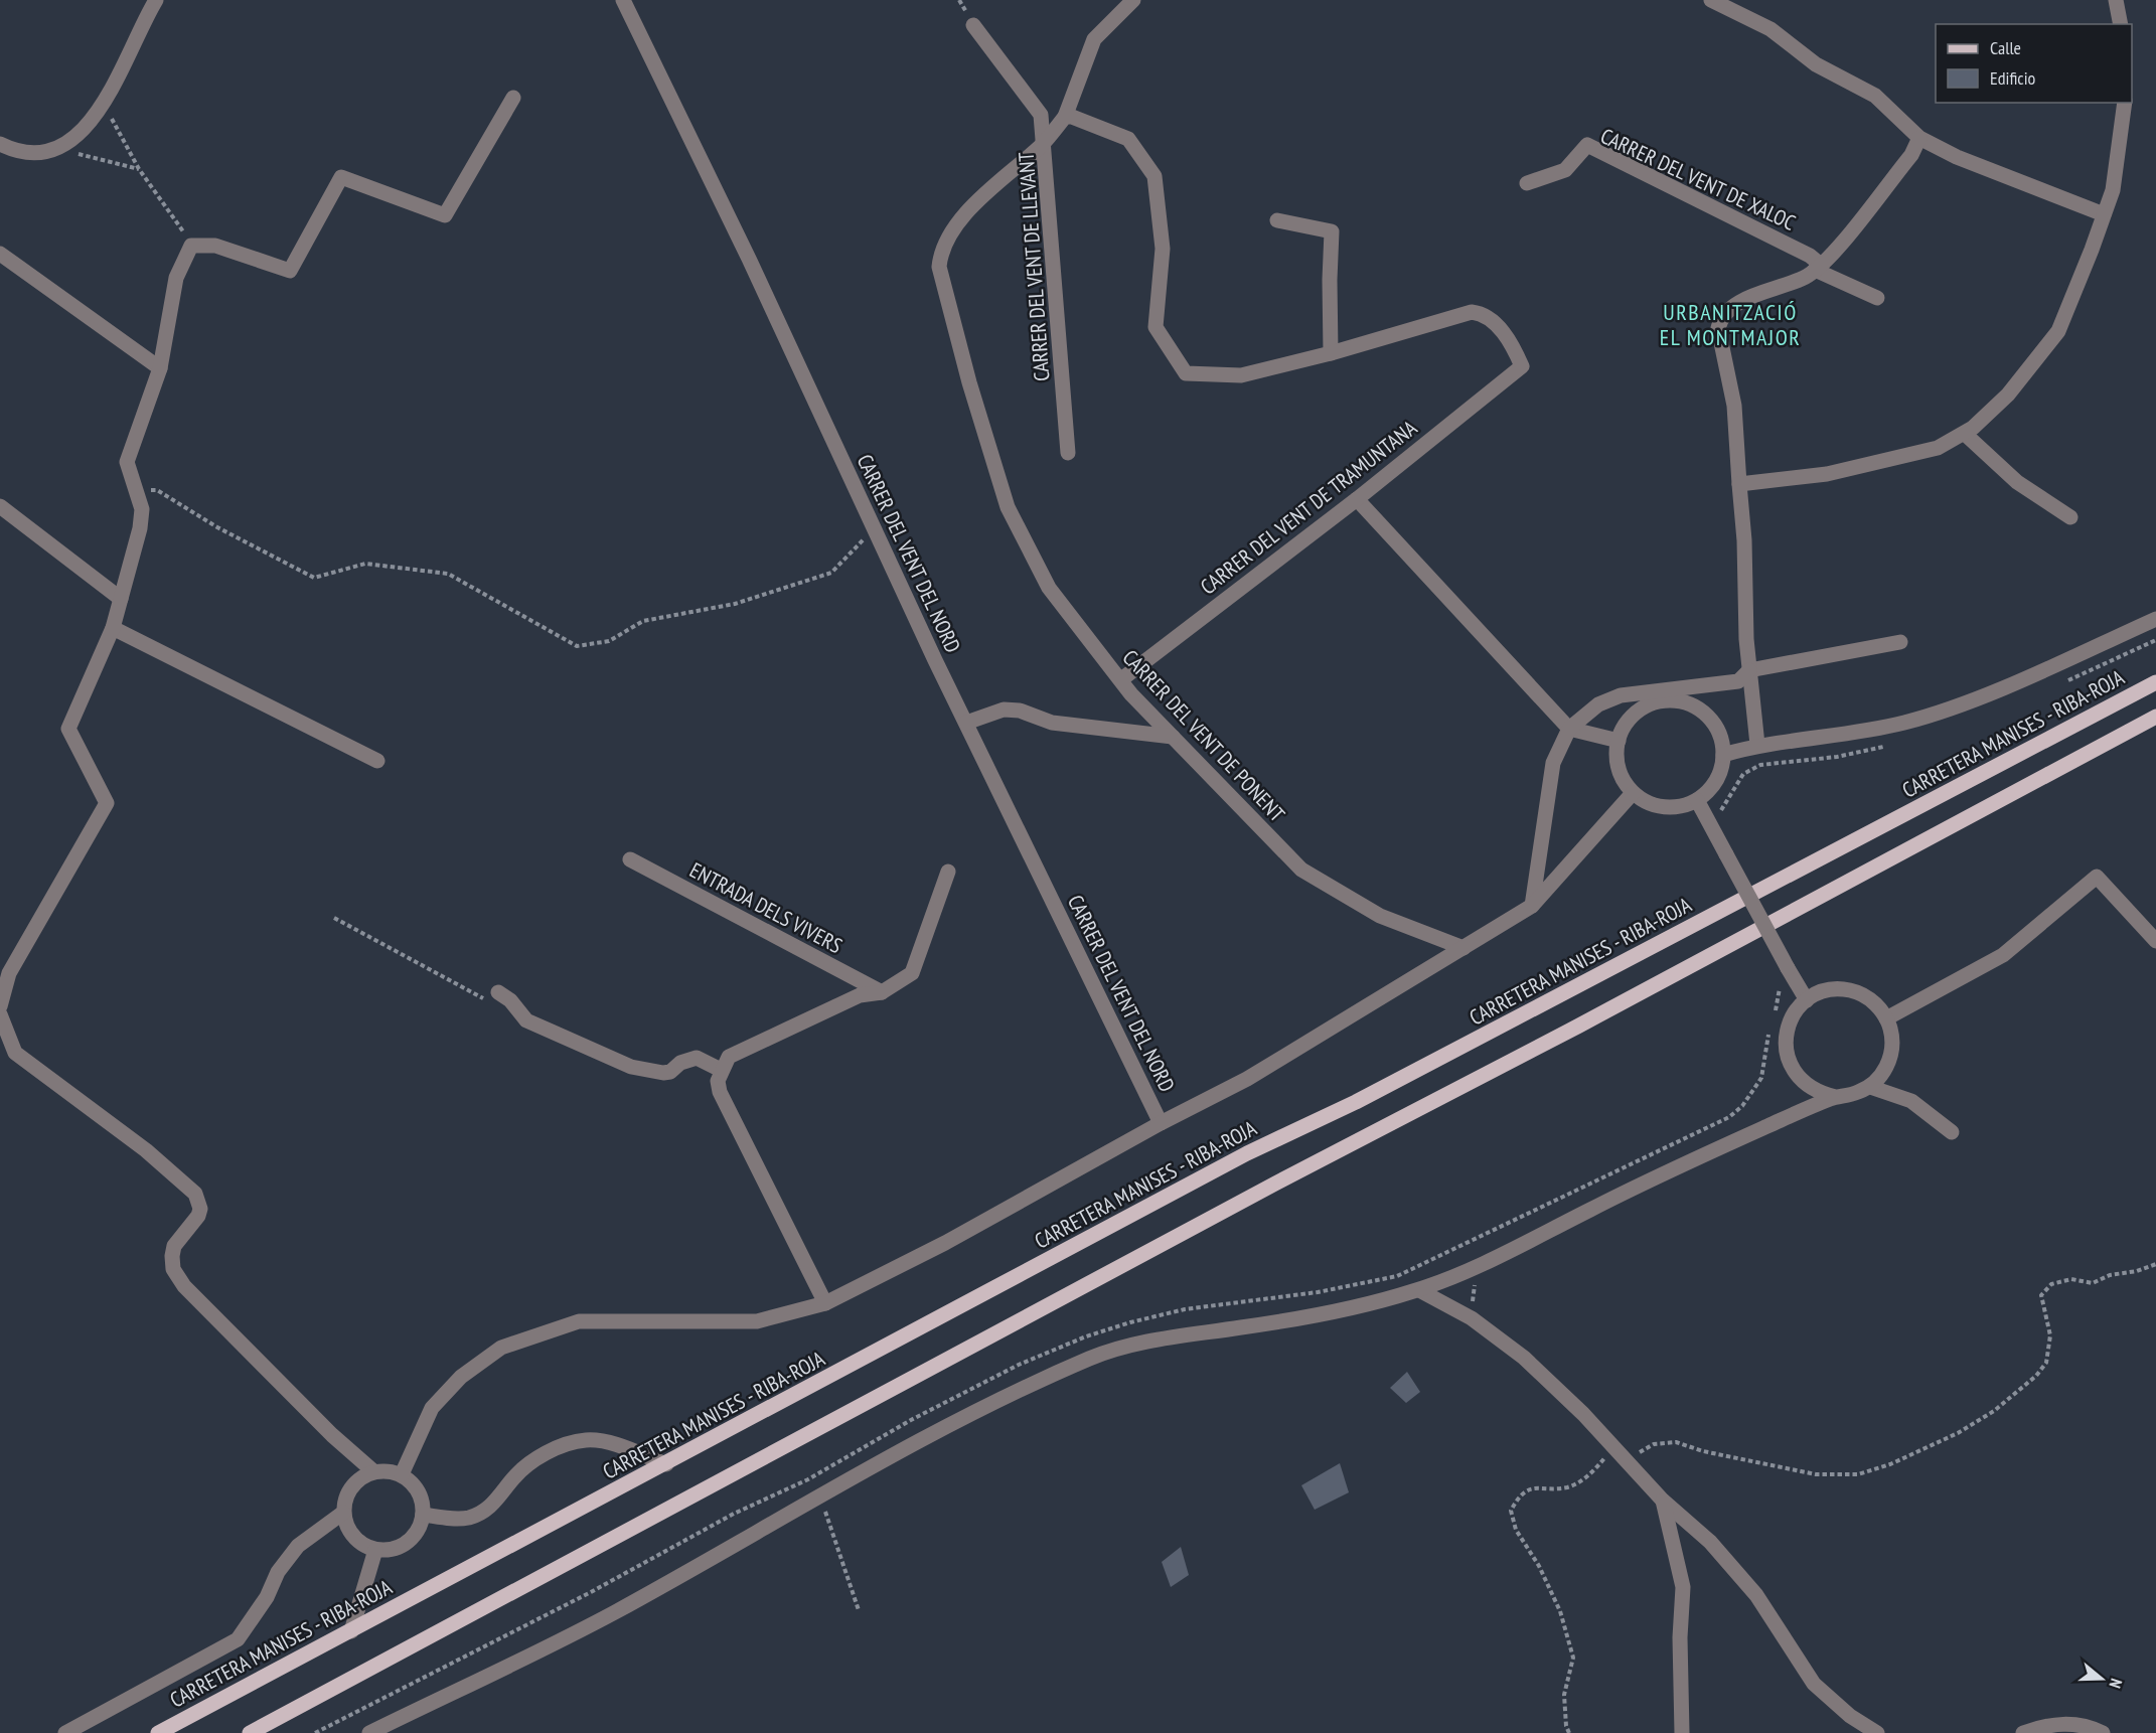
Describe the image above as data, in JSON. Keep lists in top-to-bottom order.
{
  "streets": {
    "main road": ["CARRETERA MANISES - RIBA-ROJA"],
    "street": [
      "CARRER DEL VENT DE XALOC",
      "CARRER DEL VENT DE LLEVANT",
      "CARRER DEL VENT DE TRAMUNTANA",
      "CARRER DEL VENT DEL NORD",
      "CARRER DEL VENT DE PONENT",
      "ENTRADA DELS VIVERS"
    ]
  },
  "crossings": [
    ["CARRER DEL VENT DE LLEVANT", "CARRER DEL VENT DE PONENT"],
    ["CARRER DEL VENT DE TRAMUNTANA", "CARRER DEL VENT DE PONENT"]
  ],
  "districts": ["URBANITZACIÓ EL MONTMAJOR"],
  "legend": ["Calle", "Edificio"],
  "north": "right"
}
